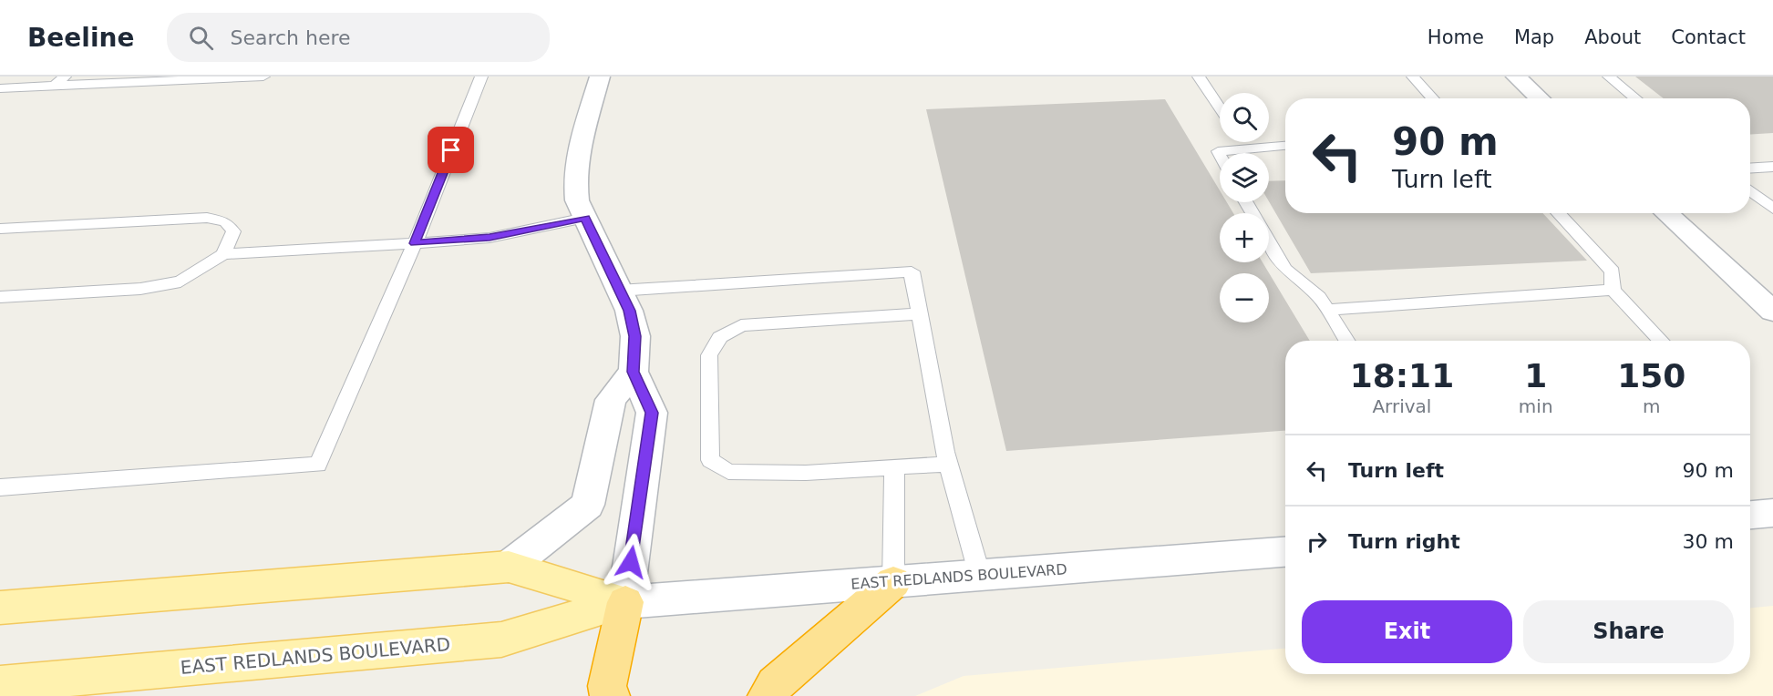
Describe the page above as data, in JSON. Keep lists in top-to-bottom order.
{
  "streets": {
    "main road": ["EAST REDLANDS BOULEVARD"]
  },
  "page": {
    "header": "Beeline",
    "search": "Search here",
    "nav": [
      "Home",
      "Map",
      "About",
      "Contact"
    ],
    "map_buttons": ["+", "−"],
    "turn": ["90 m", "Turn left"],
    "eta": [
      "18:11",
      "Arrival",
      "1",
      "min",
      "150",
      "m"
    ],
    "list": [
      {
        "name": "Turn left",
        "value": "90 m"
      },
      {
        "name": "Turn right",
        "value": "30 m"
      }
    ],
    "buttons": ["Exit", "Share"]
  }
}
